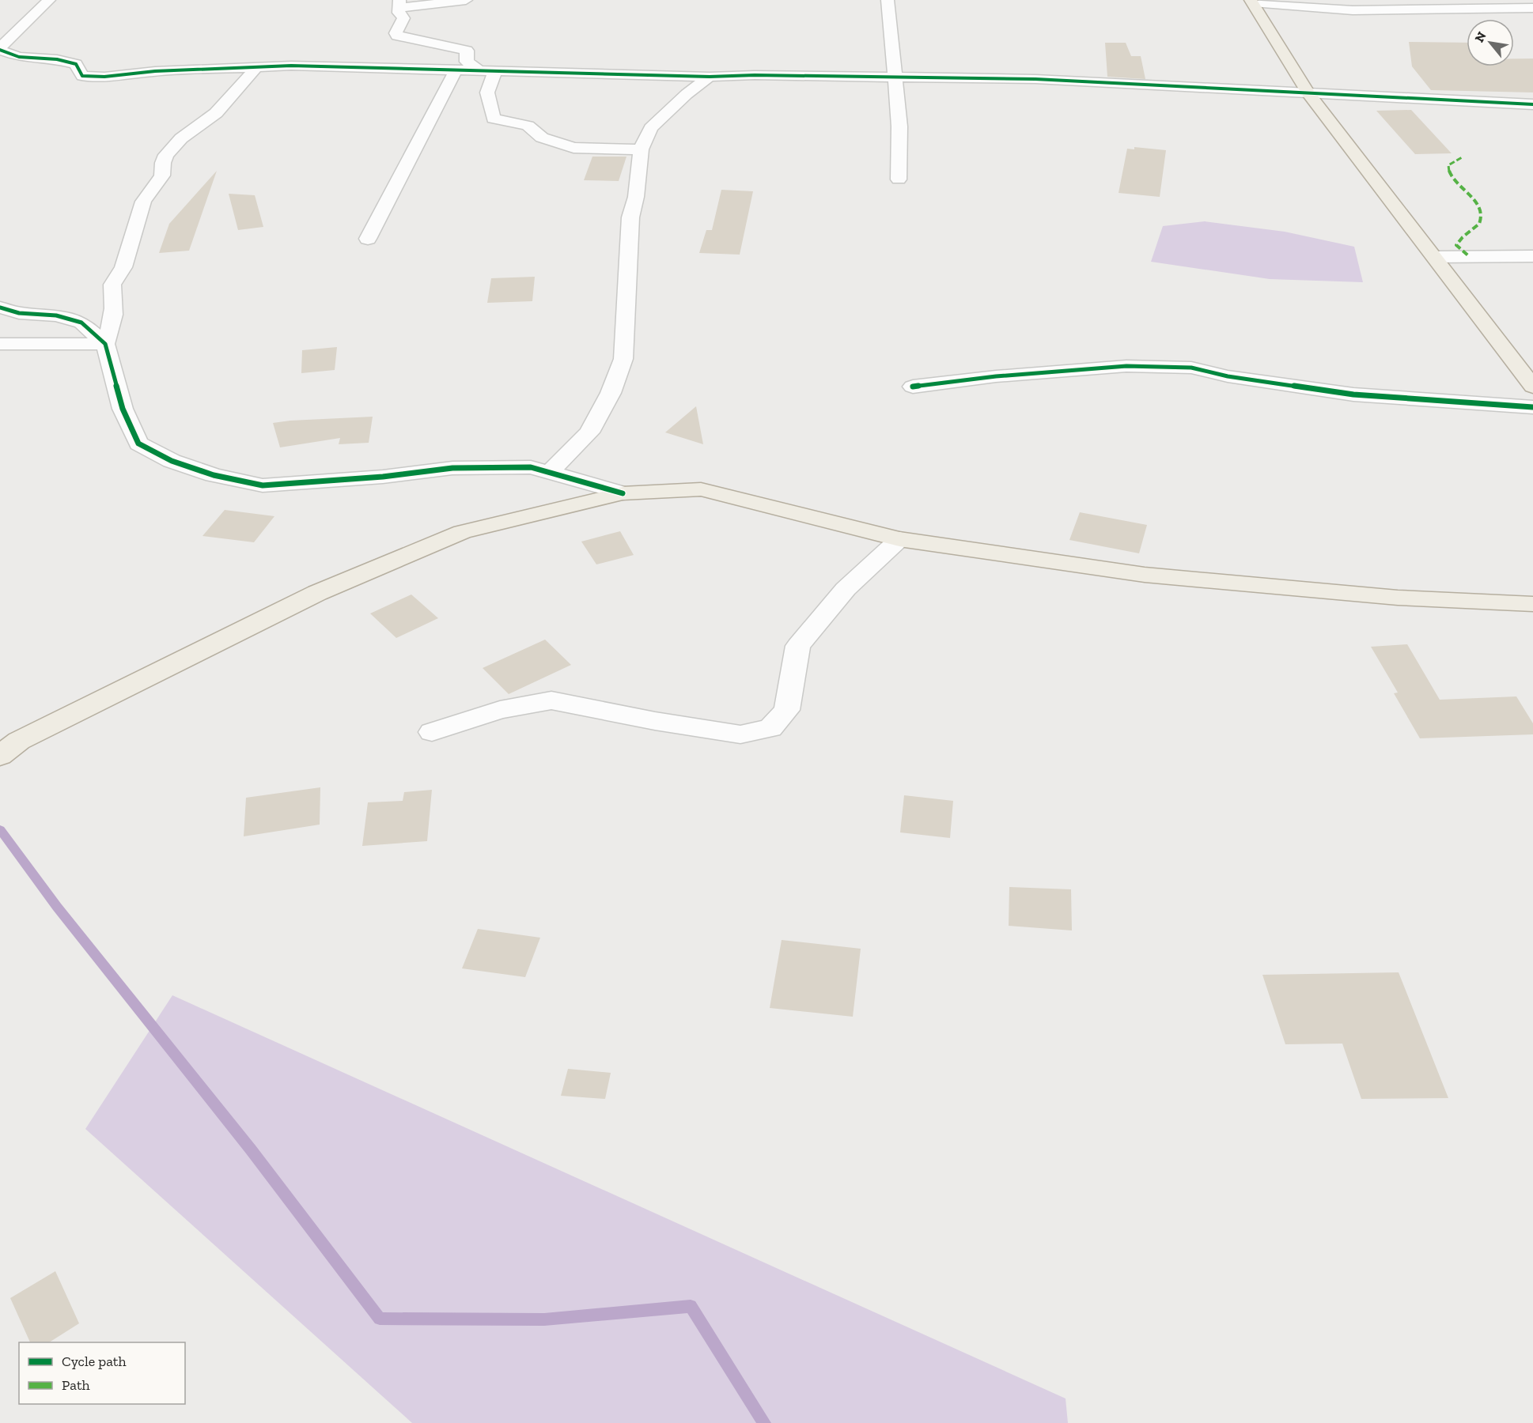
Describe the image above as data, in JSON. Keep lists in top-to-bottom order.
{
  "legend": ["Cycle path", "Path"],
  "north": "top left"
}
